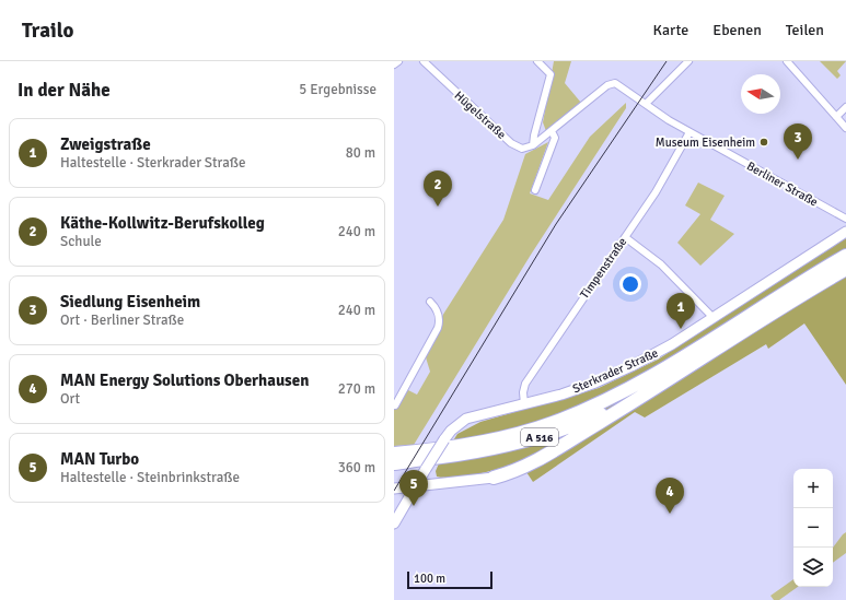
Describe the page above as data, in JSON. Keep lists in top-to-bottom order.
{
  "streets": {
    "highway": ["A 516"],
    "street": [
      "Hügelstraße",
      "Berliner Straße",
      "Timpenstraße",
      "Sterkrader Straße"
    ]
  },
  "crossings": [
    ["Berliner Straße", "Timpenstraße"],
    ["Timpenstraße", "Sterkrader Straße"]
  ],
  "places": ["Museum Eisenheim"],
  "scale_bar": "100 m",
  "north": "left",
  "page": {
    "header": "Trailo",
    "nav": ["Karte", "Ebenen", "Teilen"],
    "heading": ["In der Nähe", "5 Ergebnisse"],
    "list": [
      {
        "mark": "1",
        "name": "Zweigstraße",
        "note": "Haltestelle · Sterkrader Straße",
        "value": "80 m"
      },
      {
        "mark": "2",
        "name": "Käthe-Kollwitz-Berufskolleg",
        "note": "Schule",
        "value": "240 m"
      },
      {
        "mark": "3",
        "name": "Siedlung Eisenheim",
        "note": "Ort · Berliner Straße",
        "value": "240 m"
      },
      {
        "mark": "4",
        "name": "MAN Energy Solutions Oberhausen",
        "note": "Ort",
        "value": "270 m"
      },
      {
        "mark": "5",
        "name": "MAN Turbo",
        "note": "Haltestelle · Steinbrinkstraße",
        "value": "360 m"
      }
    ],
    "pins": [
      "3",
      "2",
      "1",
      "5",
      "4"
    ],
    "map_buttons": ["+", "−"],
    "scale": "100 m"
  }
}
